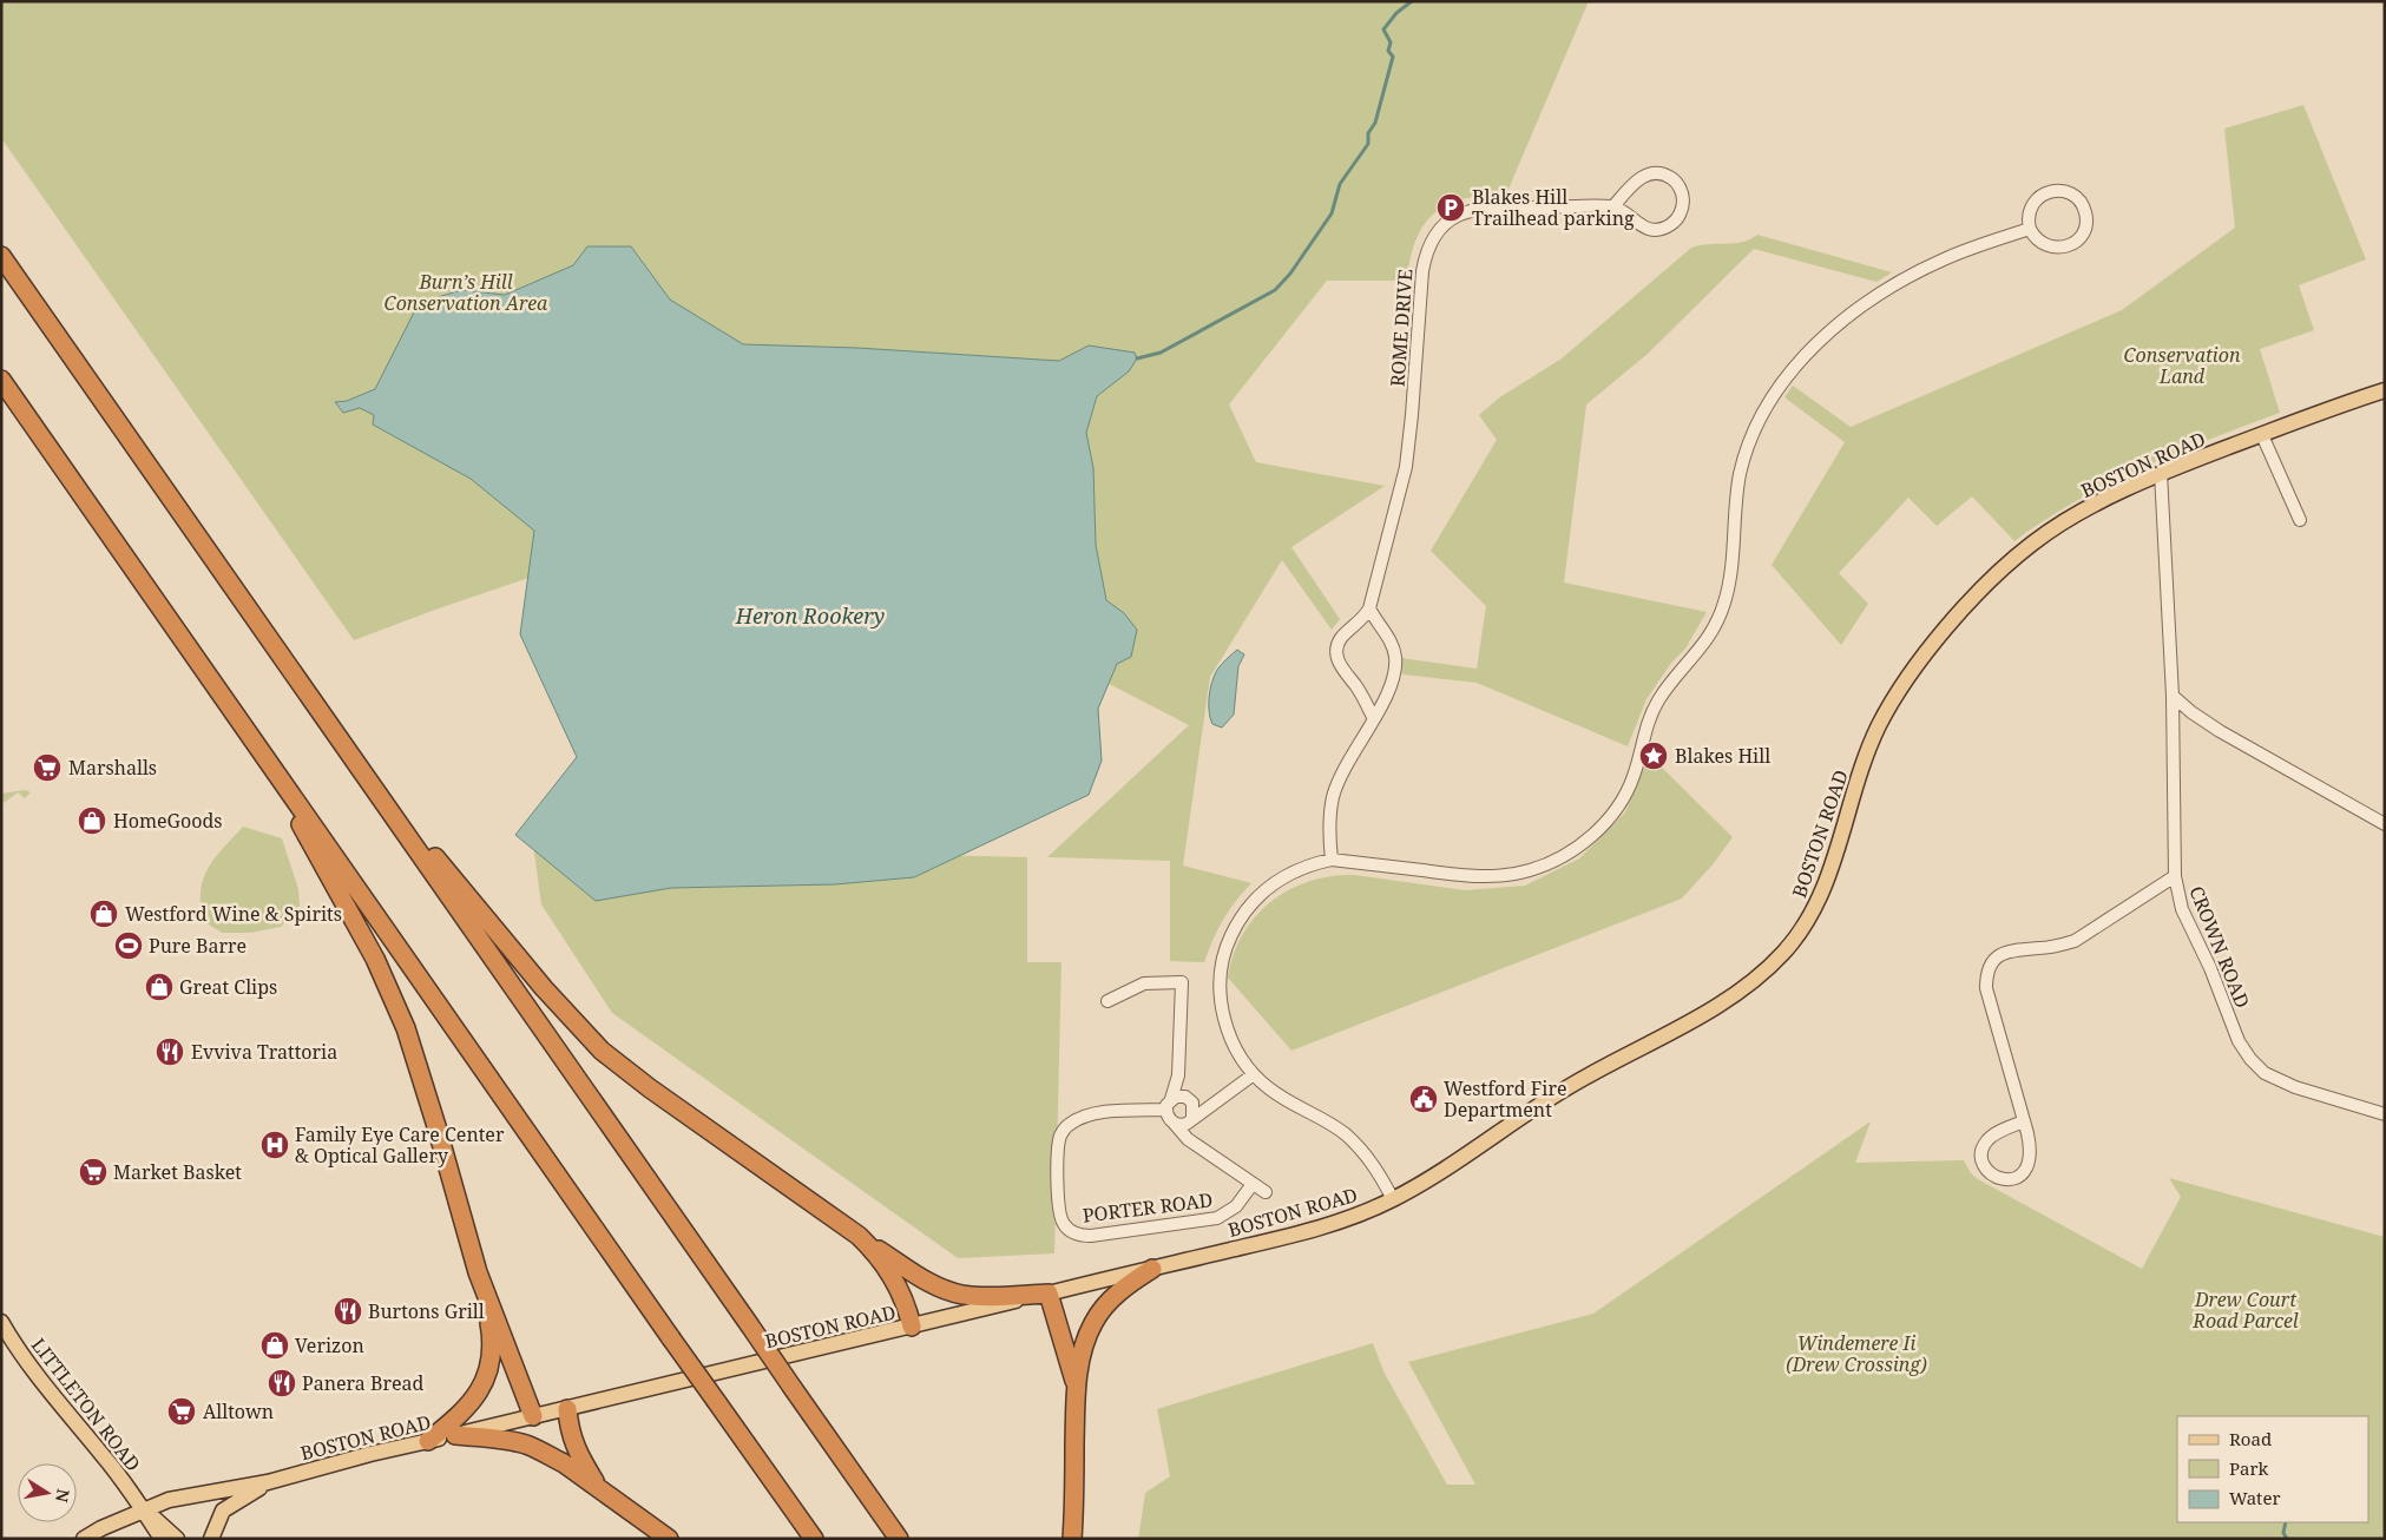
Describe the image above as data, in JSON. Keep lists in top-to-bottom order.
{
  "streets": {
    "main road": ["BOSTON ROAD", "LITTLETON ROAD"],
    "street": ["ROME DRIVE", "CROWN ROAD", "PORTER ROAD"]
  },
  "crossings": [
    ["BOSTON ROAD", "CROWN ROAD"],
    ["BOSTON ROAD", "LITTLETON ROAD"]
  ],
  "water": ["Heron Rookery"],
  "parks": [
    "Burn’s Hill Conservation Area",
    "Conservation Land",
    "Drew Court Road Parcel",
    "Windemere Ii (Drew Crossing)"
  ],
  "places": {
    "parking": ["Blakes Hill Trailhead parking"],
    "place": ["Blakes Hill"],
    "supermarket": ["Marshalls", "Market Basket", "Alltown"],
    "shop": [
      "HomeGoods",
      "Westford Wine & Spirits",
      "Great Clips",
      "Verizon"
    ],
    "sports": ["Pure Barre"],
    "restaurant": ["Evviva Trattoria", "Burtons Grill", "Panera Bread"],
    "public building": ["Westford Fire Department"],
    "hospital": ["Family Eye Care Center & Optical Gallery"]
  },
  "legend": ["Road", "Park", "Water"],
  "north": "right"
}
